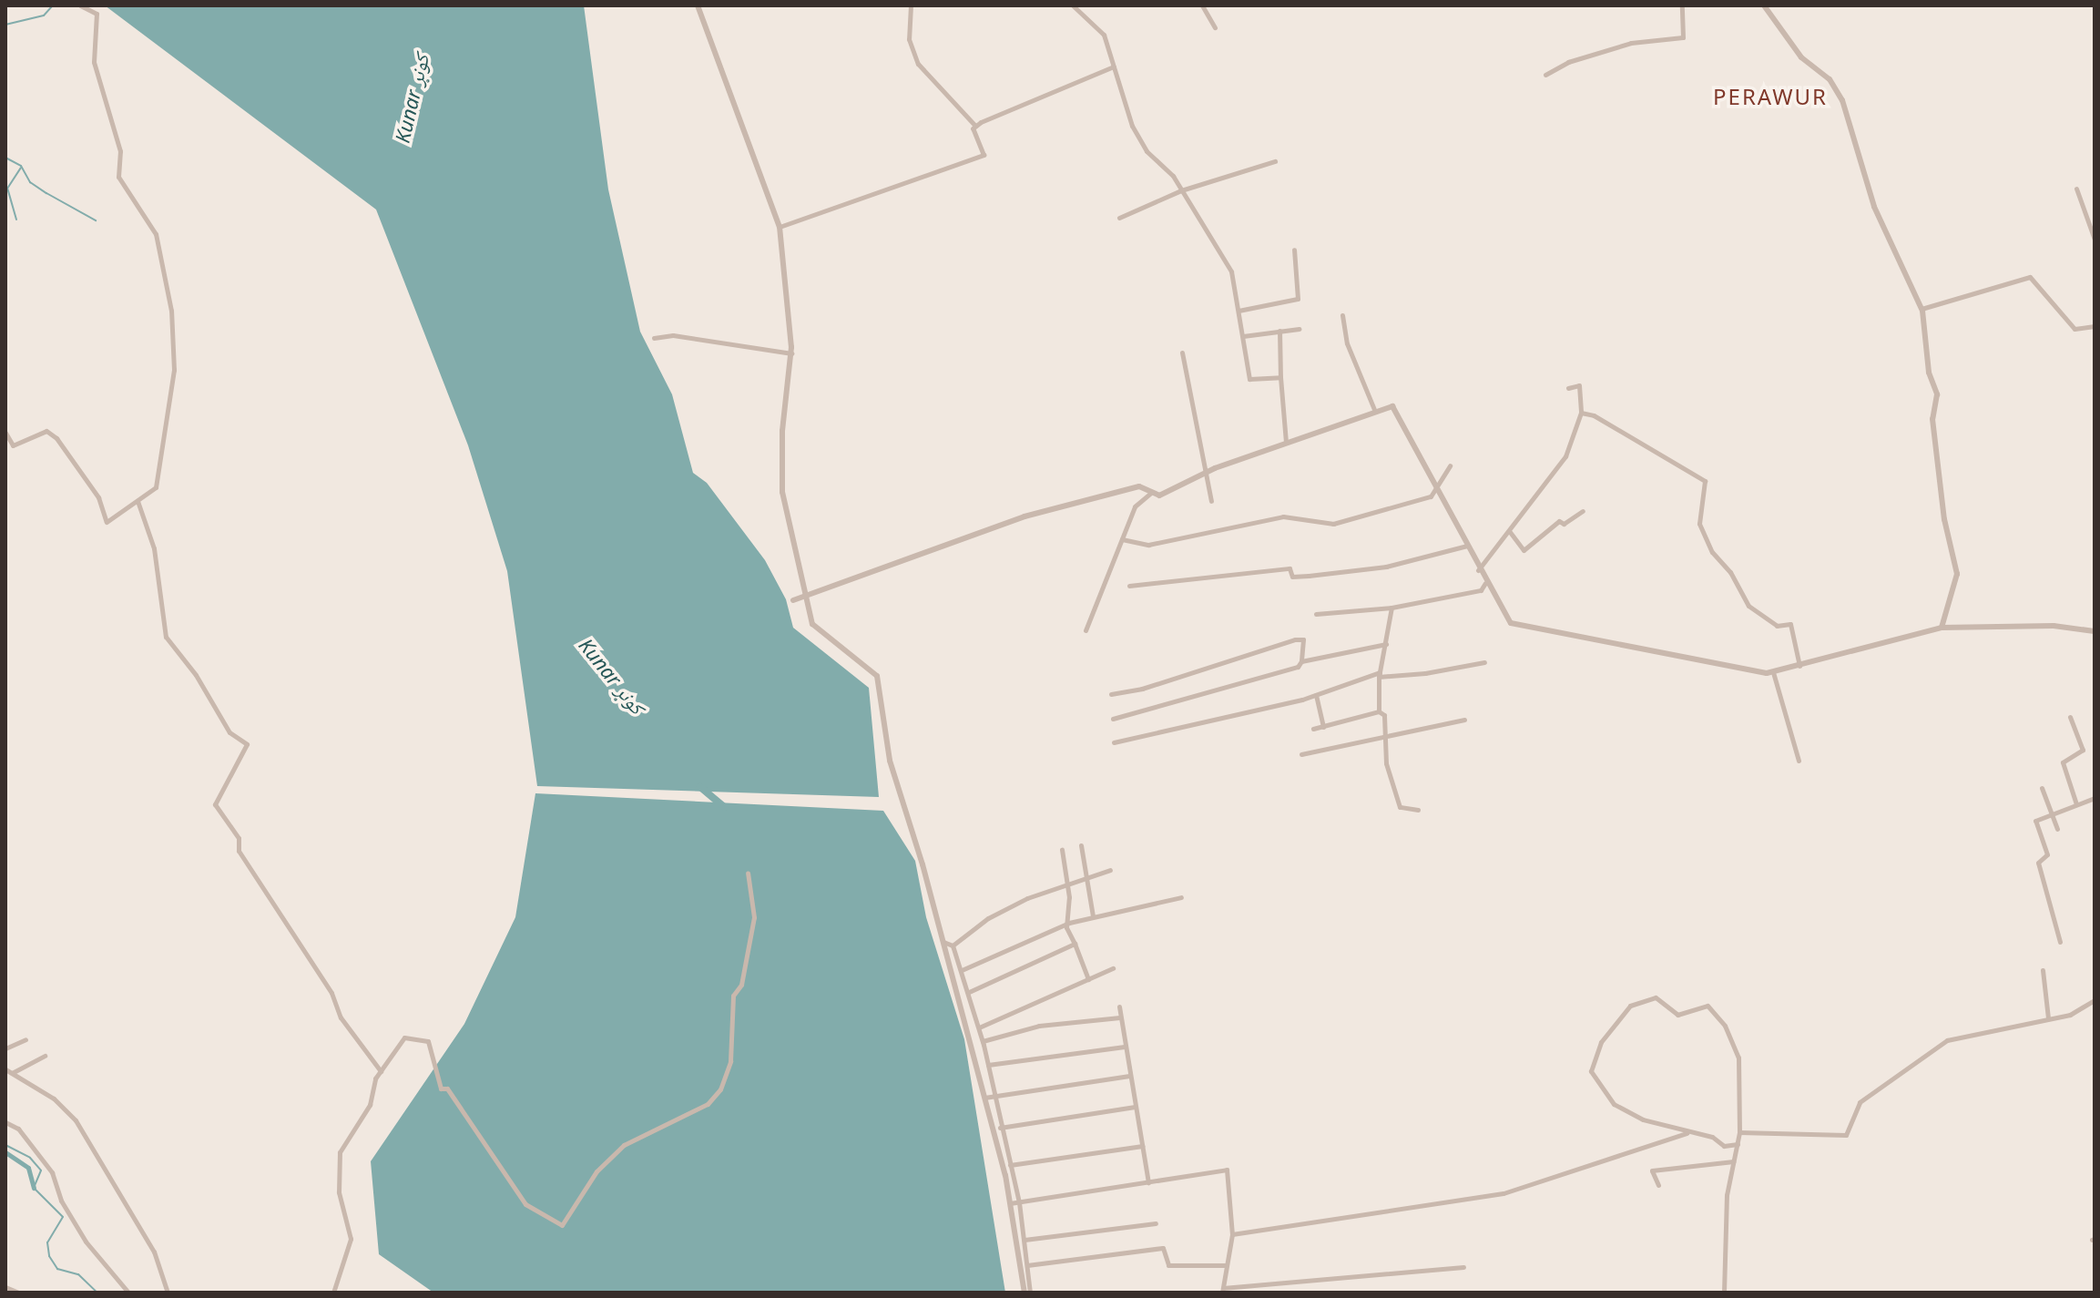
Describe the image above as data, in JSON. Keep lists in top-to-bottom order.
{
  "districts": ["PERAWUR"],
  "water": ["Kunar کونړ"]
}
